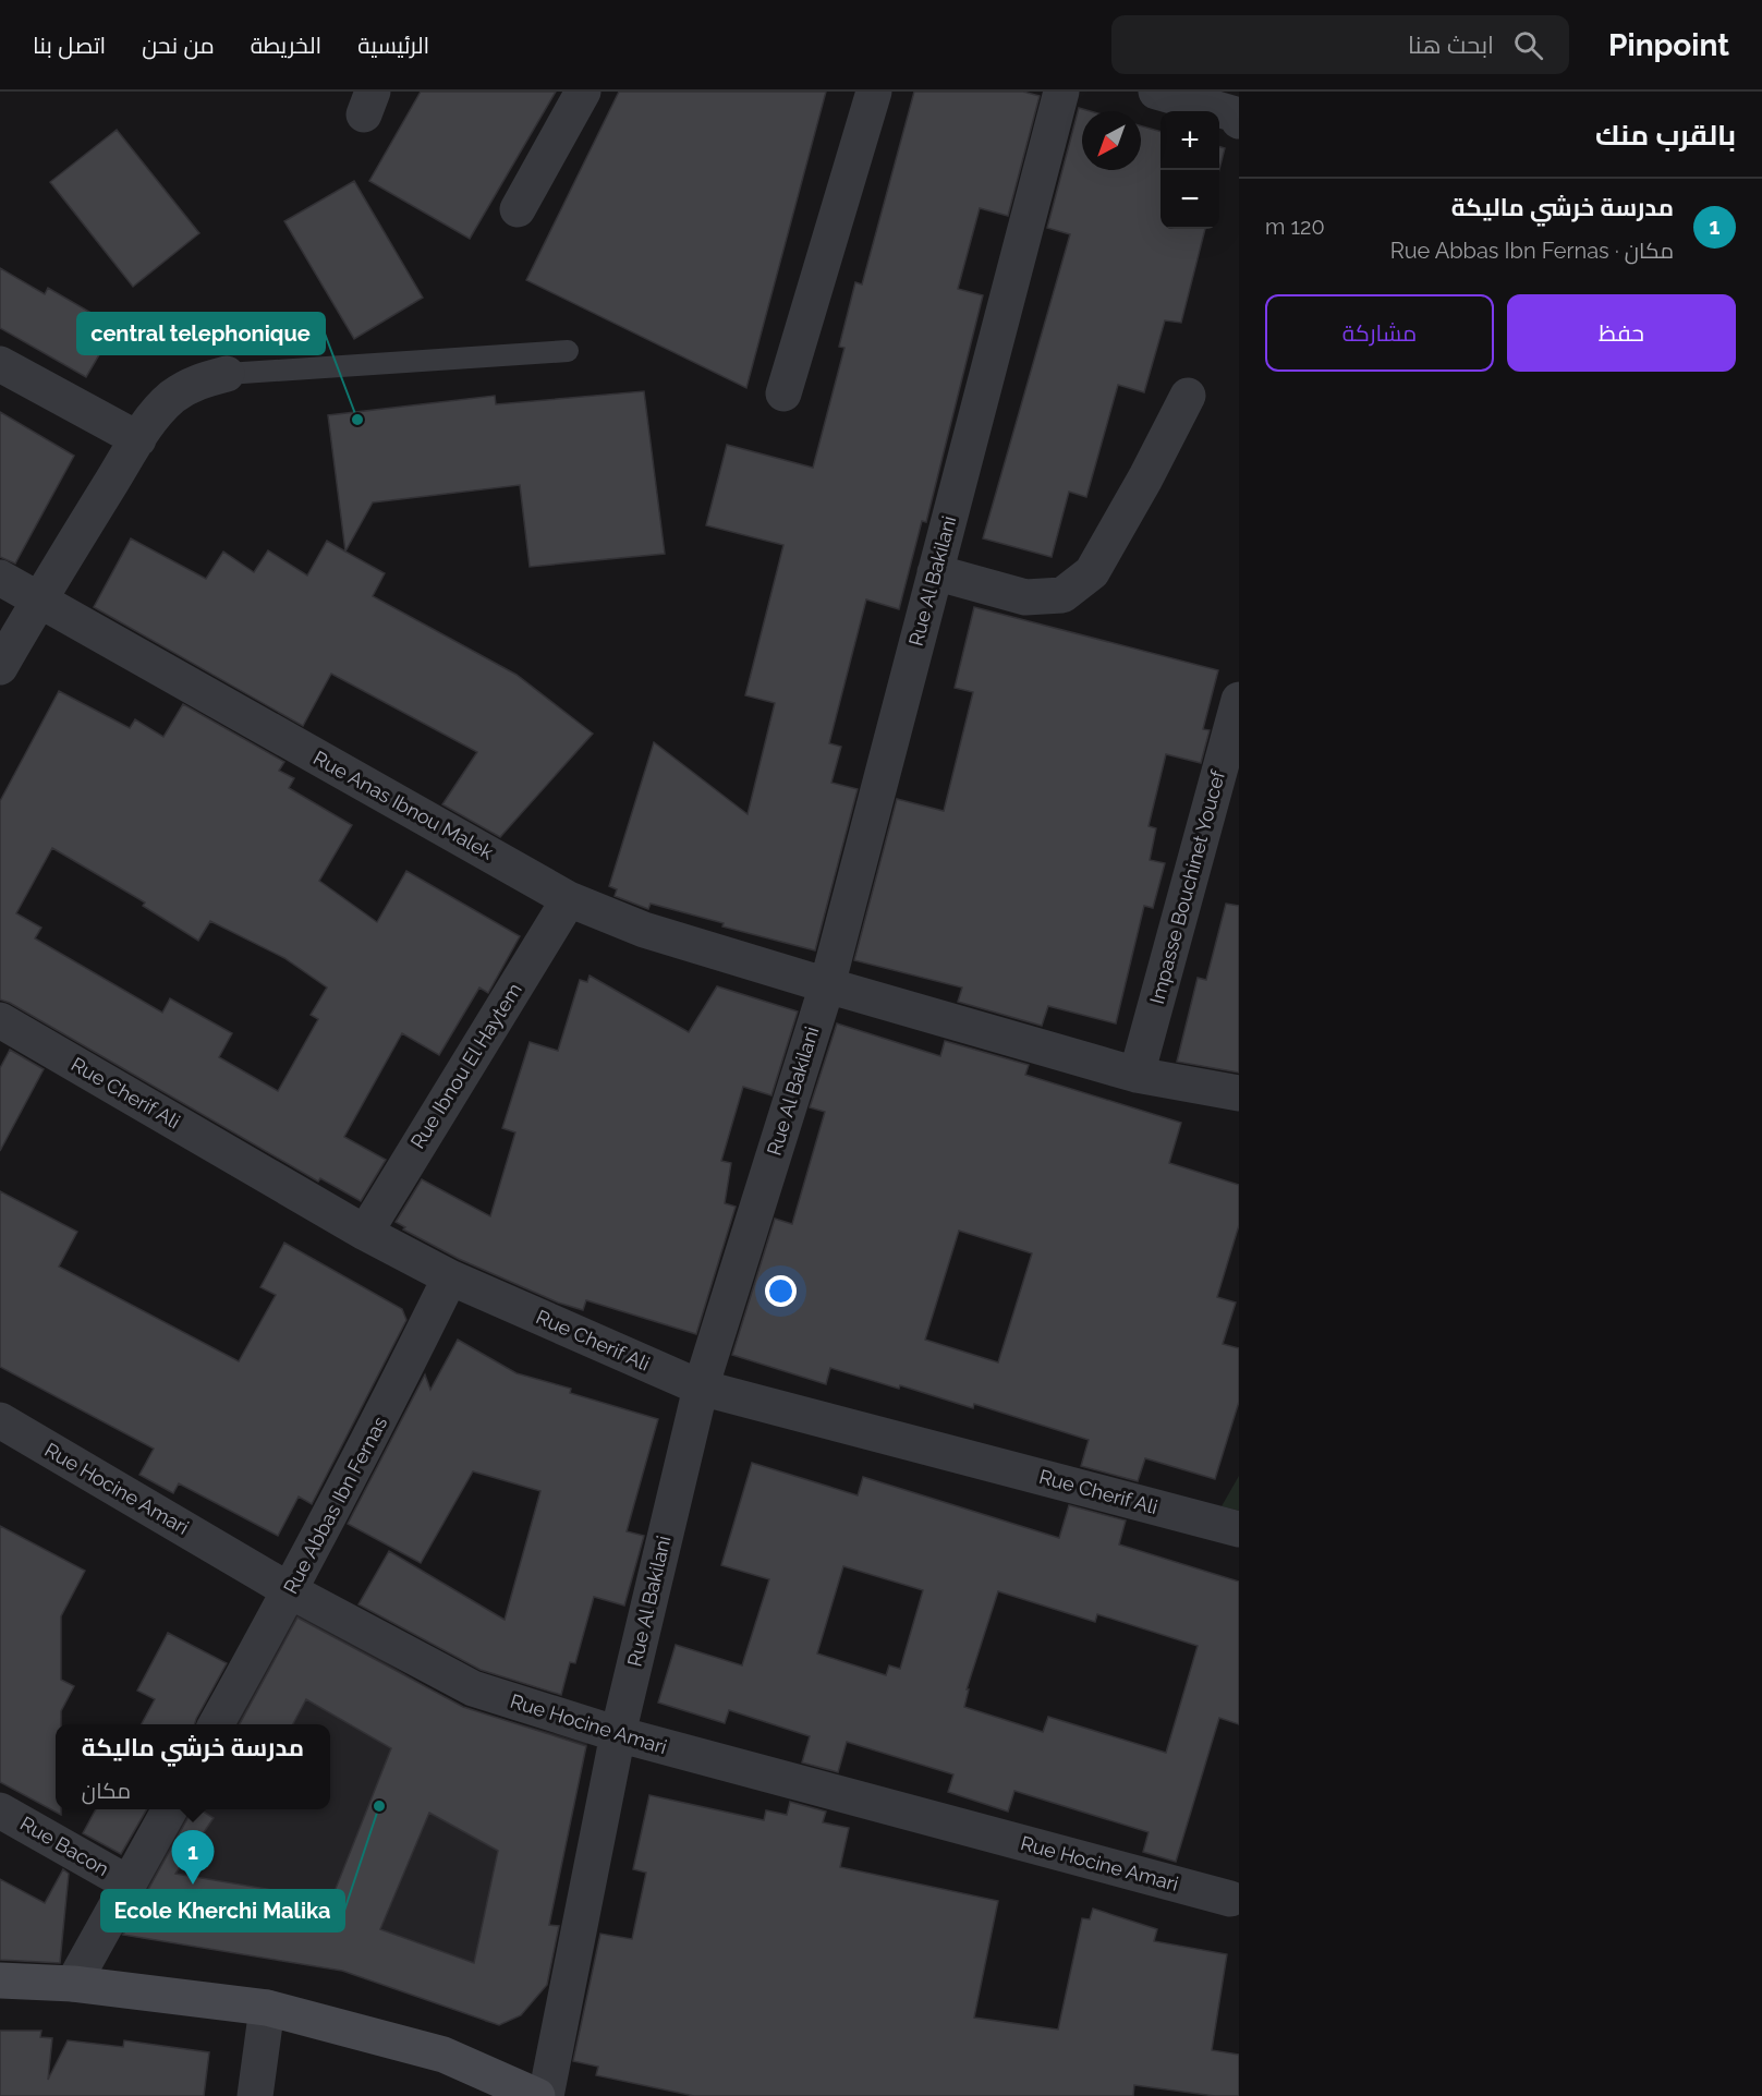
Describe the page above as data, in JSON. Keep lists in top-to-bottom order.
{
  "streets": {
    "street": [
      "Rue Al Bakilani",
      "Rue Anas Ibnou Malek",
      "Impasse Bouchinet Youcef",
      "Rue Ibnou El Haytem",
      "Rue Cherif Ali",
      "Rue Hocine Amari",
      "Rue Abbas Ibn Fernas",
      "Rue Bacon"
    ]
  },
  "crossings": [
    ["Rue Al Bakilani", "Rue Anas Ibnou Malek"],
    ["Rue Al Bakilani", "Rue Cherif Ali"],
    ["Rue Al Bakilani", "Rue Hocine Amari"],
    ["Rue Anas Ibnou Malek", "Impasse Bouchinet Youcef"],
    ["Rue Anas Ibnou Malek", "Rue Ibnou El Haytem"],
    ["Rue Ibnou El Haytem", "Rue Cherif Ali"],
    ["Rue Cherif Ali", "Rue Abbas Ibn Fernas"],
    ["Rue Hocine Amari", "Rue Abbas Ibn Fernas"]
  ],
  "places": ["central telephonique", "Ecole Kherchi Malika"],
  "north": "bottom left",
  "page": {
    "header": "Pinpoint",
    "search": "ابحث هنا",
    "nav": [
      "الرئيسية",
      "الخريطة",
      "من نحن",
      "اتصل بنا"
    ],
    "heading": "بالقرب منك",
    "map_buttons": ["+", "−"],
    "list": [
      {
        "mark": "1",
        "name": "مدرسة خرشي ماليكة",
        "note": "مكان · Rue Abbas Ibn Fernas",
        "value": "120 m"
      }
    ],
    "buttons": ["حفظ", "مشاركة"],
    "popup": ["مدرسة خرشي ماليكة", "مكان"],
    "pins": "1"
  }
}
